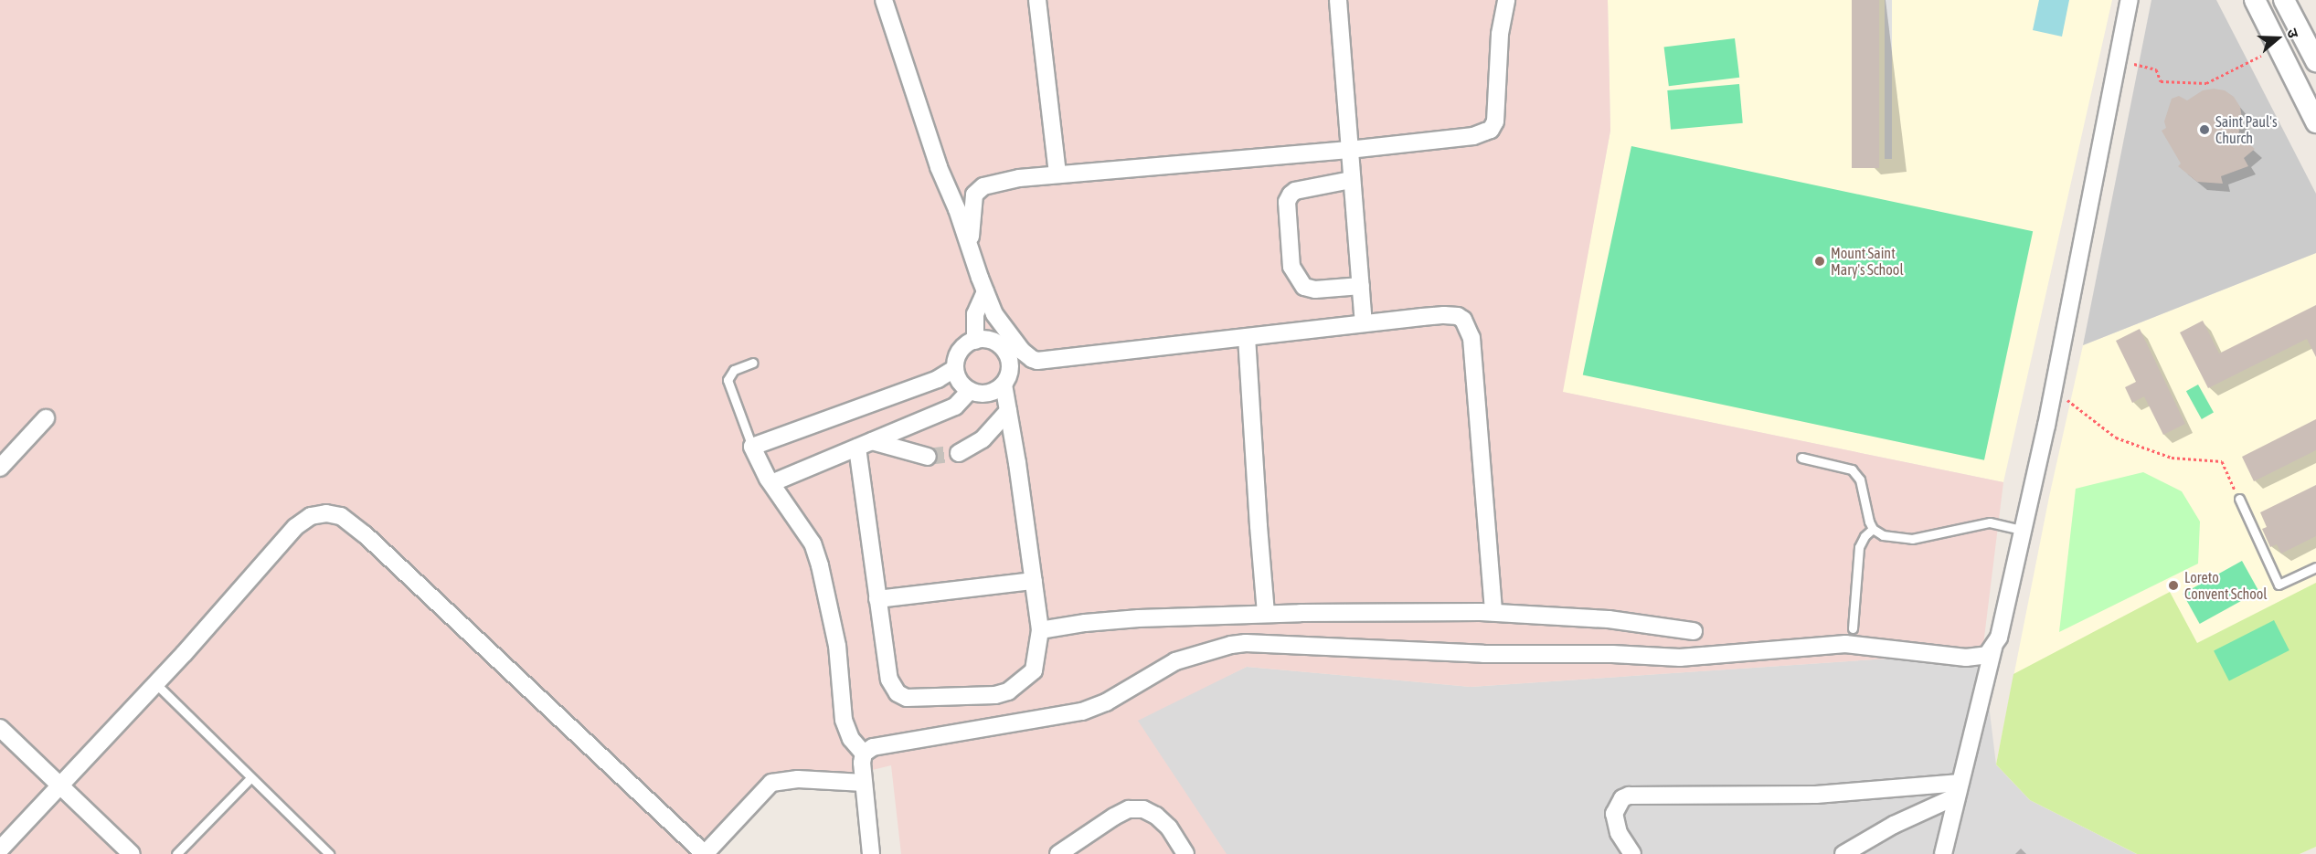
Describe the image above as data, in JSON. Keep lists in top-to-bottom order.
{
  "places": ["Saint Paul's Church", "Mount Saint Mary's School", "Loreto Convent School"],
  "north": "right"
}
